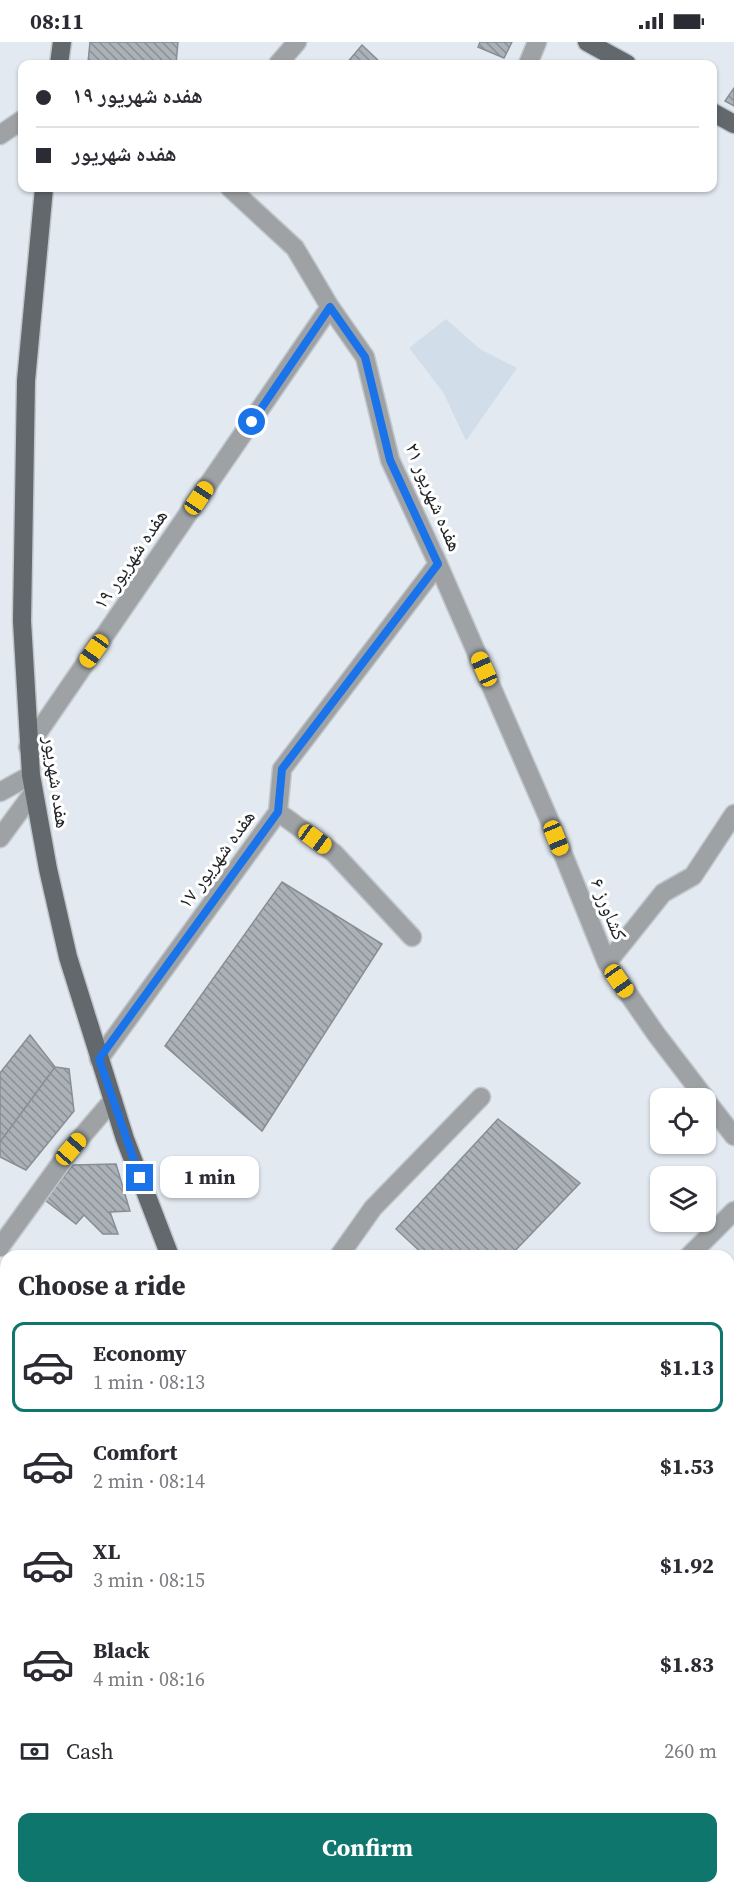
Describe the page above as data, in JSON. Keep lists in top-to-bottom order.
{
  "streets": {
    "main road": ["هفده شهریور"],
    "street": [
      "هفده شهریور ۲۱",
      "هفده شهریور ۱۹",
      "هفده شهریور ۱۷",
      "کشاورز ۶"
    ]
  },
  "crossings": [
    ["هفده شهریور ۲۱", "هفده شهریور ۱۹"],
    ["هفده شهریور ۲۱", "هفده شهریور ۱۷"],
    ["هفده شهریور ۲۱", "کشاورز ۶"],
    ["هفده شهریور ۱۹", "هفده شهریور"],
    ["هفده شهریور", "هفده شهریور ۱۷"]
  ],
  "page": {
    "status": "08:11",
    "banner": ["هفده شهریور ۱۹", "هفده شهریور"],
    "bubble": "1 min",
    "heading": "Choose a ride",
    "list": [
      {
        "name": "Economy",
        "note": "1 min · 08:13",
        "value": "$1.13"
      },
      {
        "name": "Comfort",
        "note": "2 min · 08:14",
        "value": "$1.53"
      },
      {
        "name": "XL",
        "note": "3 min · 08:15",
        "value": "$1.92"
      },
      {
        "name": "Black",
        "note": "4 min · 08:16",
        "value": "$1.83"
      }
    ],
    "pay": ["Cash", "260 m"],
    "buttons": "Confirm"
  }
}
